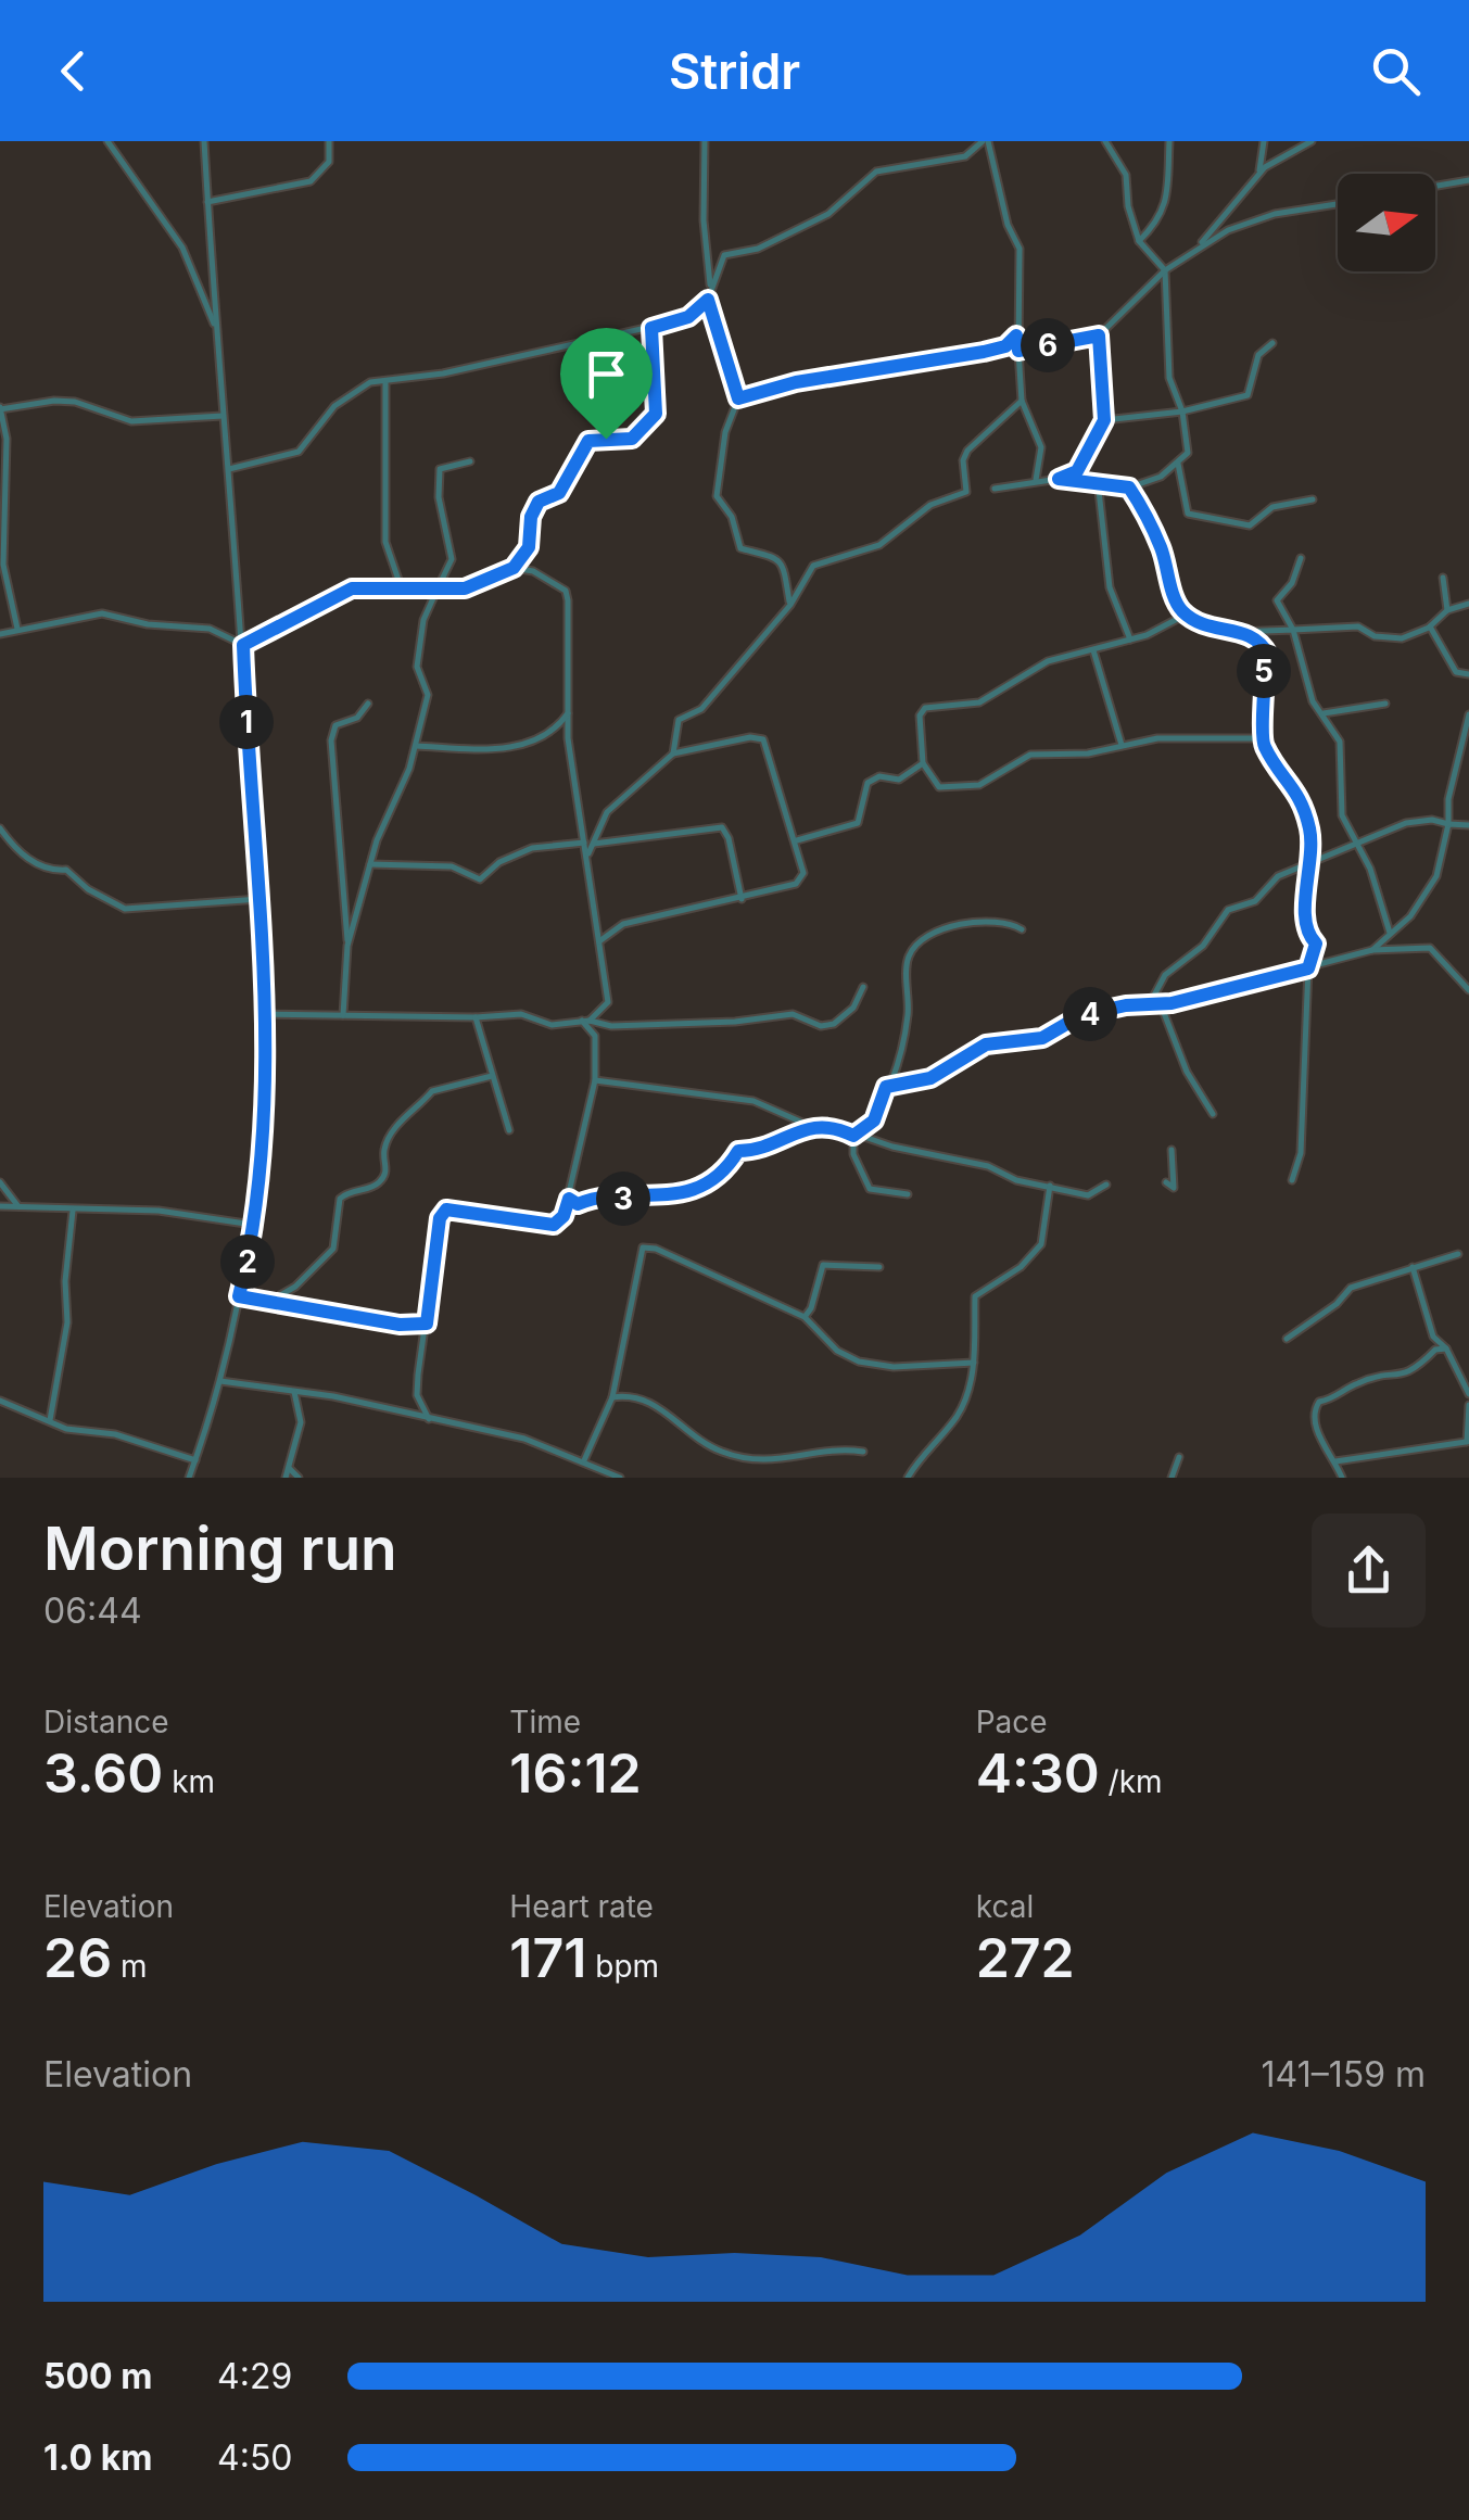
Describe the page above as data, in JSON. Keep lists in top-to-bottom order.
{
  "north": "right",
  "page": {
    "header": "Stridr",
    "pins": [
      "6",
      "5",
      "1",
      "4",
      "3",
      "2"
    ],
    "heading": ["Morning run", "06:44"],
    "stats": [
      ["Distance", "3.60 km"],
      ["Time", "16:12"],
      ["Pace", "4:30 /km"],
      ["Elevation", "26 m"],
      ["Heart rate", "171 bpm"],
      ["kcal", "272"]
    ],
    "chart": ["Elevation", "141–159 m"],
    "list": [
      {
        "name": "500 m",
        "note": "4:29"
      },
      {
        "name": "1.0 km",
        "note": "4:50"
      }
    ]
  }
}
